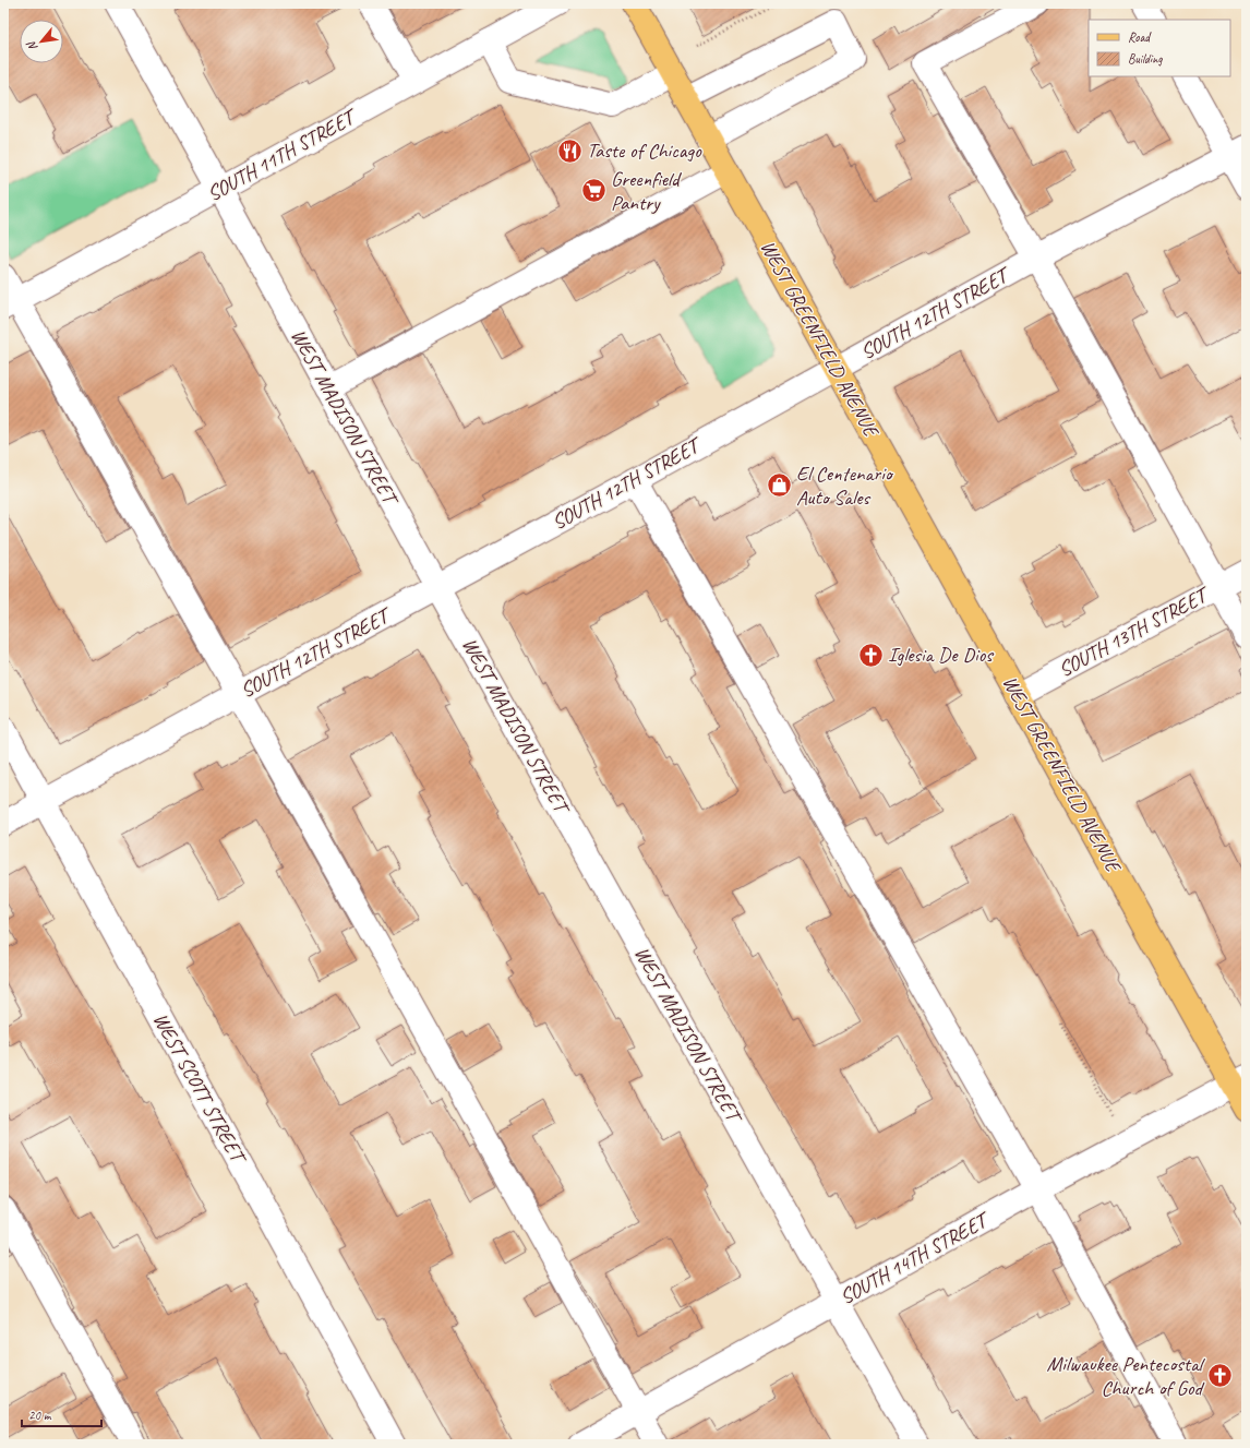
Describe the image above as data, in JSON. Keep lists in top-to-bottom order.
{
  "streets": {
    "main road": ["WEST GREENFIELD AVENUE"],
    "street": [
      "SOUTH 11TH STREET",
      "SOUTH 12TH STREET",
      "WEST MADISON STREET",
      "SOUTH 13TH STREET",
      "WEST SCOTT STREET",
      "SOUTH 14TH STREET"
    ]
  },
  "crossings": [
    ["SOUTH 11TH STREET", "WEST MADISON STREET"],
    ["SOUTH 12TH STREET", "WEST GREENFIELD AVENUE"],
    ["SOUTH 12TH STREET", "WEST MADISON STREET"],
    ["SOUTH 12TH STREET", "WEST SCOTT STREET"],
    ["WEST GREENFIELD AVENUE", "SOUTH 13TH STREET"],
    ["WEST GREENFIELD AVENUE", "SOUTH 14TH STREET"],
    ["WEST MADISON STREET", "SOUTH 14TH STREET"]
  ],
  "places": {
    "restaurant": ["Taste of Chicago"],
    "supermarket": ["Greenfield Pantry"],
    "shop": ["El Centenario Auto Sales"],
    "church": ["Iglesia De Dios", "Milwaukee Pentecostal Church of God"]
  },
  "legend": ["Road", "Building"],
  "scale_bar": "20 m",
  "north": "bottom left"
}
